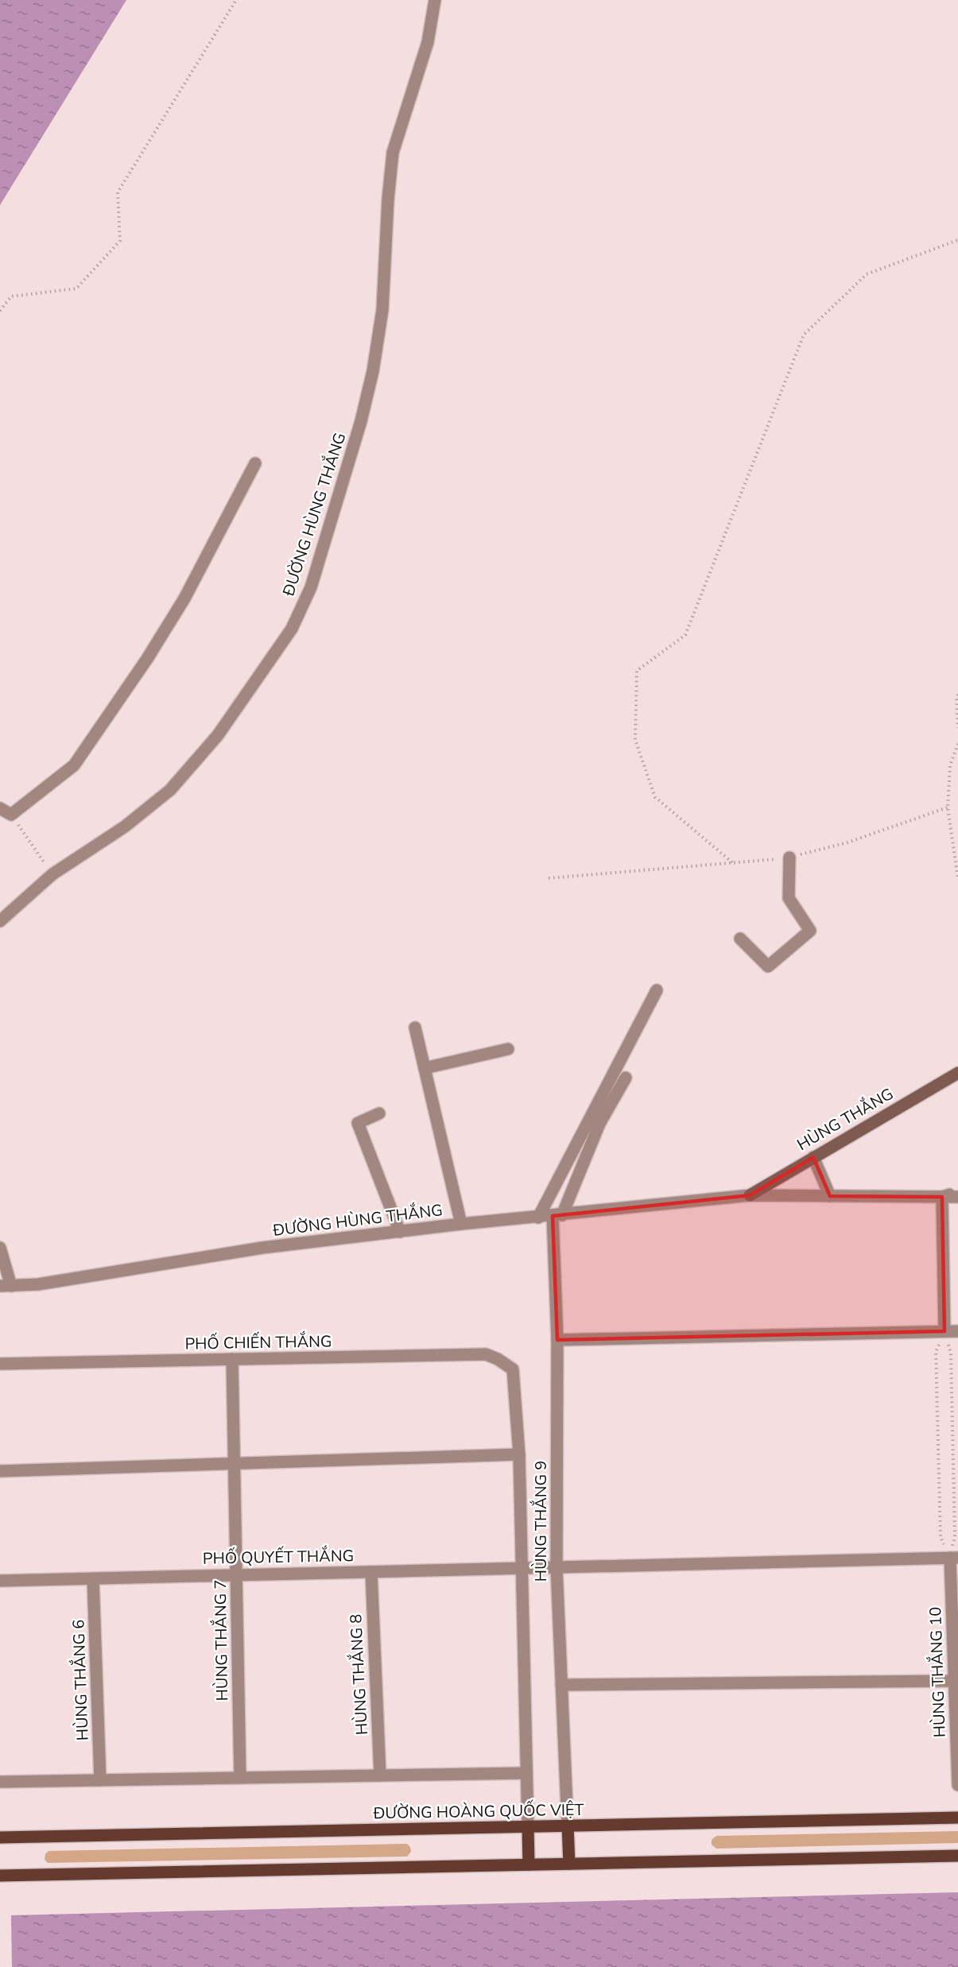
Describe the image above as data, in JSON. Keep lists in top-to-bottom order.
{
  "streets": {
    "main road": ["ĐƯỜNG HOÀNG QUỐC VIỆT"],
    "street": [
      "ĐƯỜNG HÙNG THẮNG",
      "HÙNG THẮNG",
      "PHỐ CHIẾN THẮNG",
      "HÙNG THẮNG 9",
      "PHỐ QUYẾT THẮNG",
      "HÙNG THẮNG 7",
      "HÙNG THẮNG 10",
      "HÙNG THẮNG 8",
      "HÙNG THẮNG 6"
    ]
  },
  "crossings": [
    ["ĐƯỜNG HÙNG THẮNG", "HÙNG THẮNG"],
    ["ĐƯỜNG HÙNG THẮNG", "HÙNG THẮNG 9"],
    ["PHỐ CHIẾN THẮNG", "HÙNG THẮNG 7"],
    ["HÙNG THẮNG 9", "PHỐ QUYẾT THẮNG"],
    ["HÙNG THẮNG 9", "ĐƯỜNG HOÀNG QUỐC VIỆT"],
    ["PHỐ QUYẾT THẮNG", "HÙNG THẮNG 7"],
    ["PHỐ QUYẾT THẮNG", "HÙNG THẮNG 10"],
    ["PHỐ QUYẾT THẮNG", "HÙNG THẮNG 8"],
    ["PHỐ QUYẾT THẮNG", "HÙNG THẮNG 6"]
  ]
}
